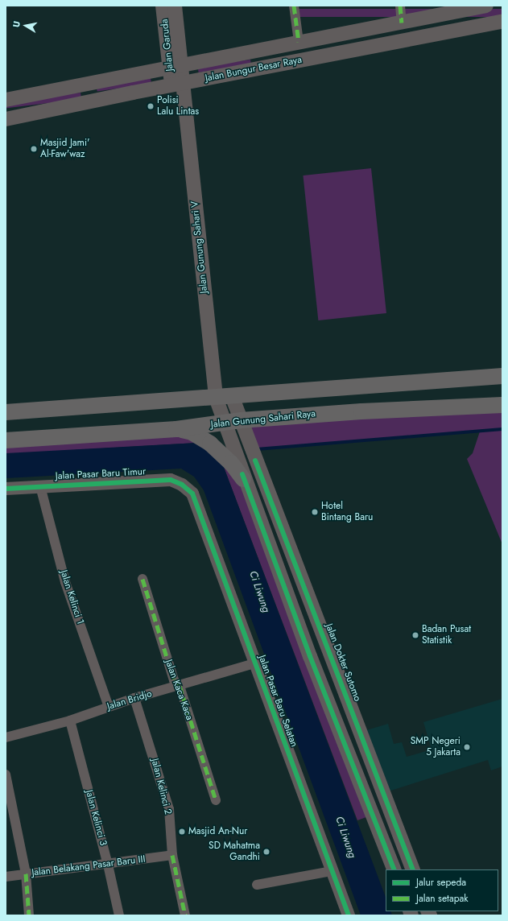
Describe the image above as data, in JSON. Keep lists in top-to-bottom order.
{
  "streets": {
    "main road": [
      "Jalan Garuda",
      "Jalan Bungur Besar Raya",
      "Jalan Gunung Sahari V",
      "Jalan Gunung Sahari Raya",
      "Jalan Dokter Sutomo"
    ],
    "street": [
      "Jalan Pasar Baru Timur",
      "Jalan Kelinci 1",
      "Jalan Kaca Kaca",
      "Jalan Bridjo",
      "Jalan Pasar Baru Selatan",
      "Jalan Kelinci 2",
      "Jalan Kelinci 3",
      "Jalan Belakang Pasar Baru III"
    ]
  },
  "crossings": [
    ["Jalan Garuda", "Jalan Bungur Besar Raya"],
    ["Jalan Garuda", "Jalan Gunung Sahari V"],
    ["Jalan Bungur Besar Raya", "Jalan Gunung Sahari V"],
    ["Jalan Gunung Sahari Raya", "Jalan Dokter Sutomo"],
    ["Jalan Pasar Baru Timur", "Jalan Kelinci 1"],
    ["Jalan Pasar Baru Timur", "Jalan Pasar Baru Selatan"],
    ["Jalan Kelinci 1", "Jalan Bridjo"],
    ["Jalan Kaca Kaca", "Jalan Bridjo"],
    ["Jalan Bridjo", "Jalan Pasar Baru Selatan"],
    ["Jalan Bridjo", "Jalan Kelinci 2"],
    ["Jalan Bridjo", "Jalan Kelinci 3"],
    ["Jalan Kelinci 2", "Jalan Belakang Pasar Baru III"],
    ["Jalan Kelinci 3", "Jalan Belakang Pasar Baru III"]
  ],
  "water": ["Ci Liwung"],
  "places": [
    "Polisi Lalu Lintas",
    "Masjid Jami' Al-Faw'waz",
    "Hotel Bintang Baru",
    "Badan Pusat Statistik",
    "SMP Negeri 5 Jakarta",
    "Masjid An-Nur",
    "SD Mahatma Gandhi"
  ],
  "legend": ["Jalur sepeda", "Jalan setapak"],
  "north": "left"
}
